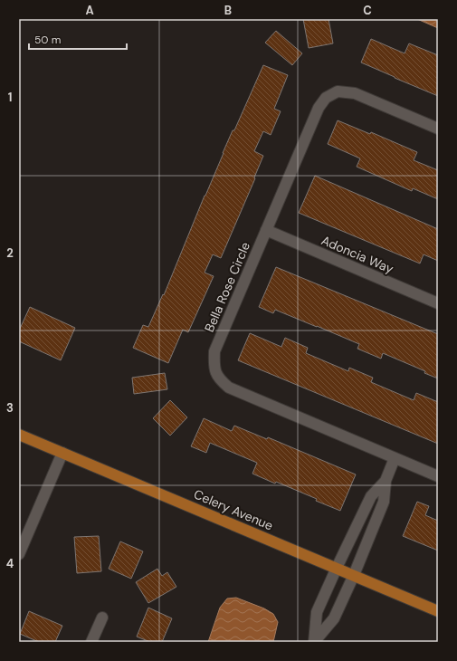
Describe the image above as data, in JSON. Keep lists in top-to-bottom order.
{
  "streets": {
    "main road": ["Celery Avenue"],
    "street": ["Adoncia Way", "Bella Rose Circle"]
  },
  "crossings": [
    ["Adoncia Way", "Bella Rose Circle"]
  ],
  "scale_bar": "50 m",
  "grid": {
    "columns": ["A", "B", "C"],
    "rows": [
      "1",
      "2",
      "3",
      "4"
    ]
  }
}
